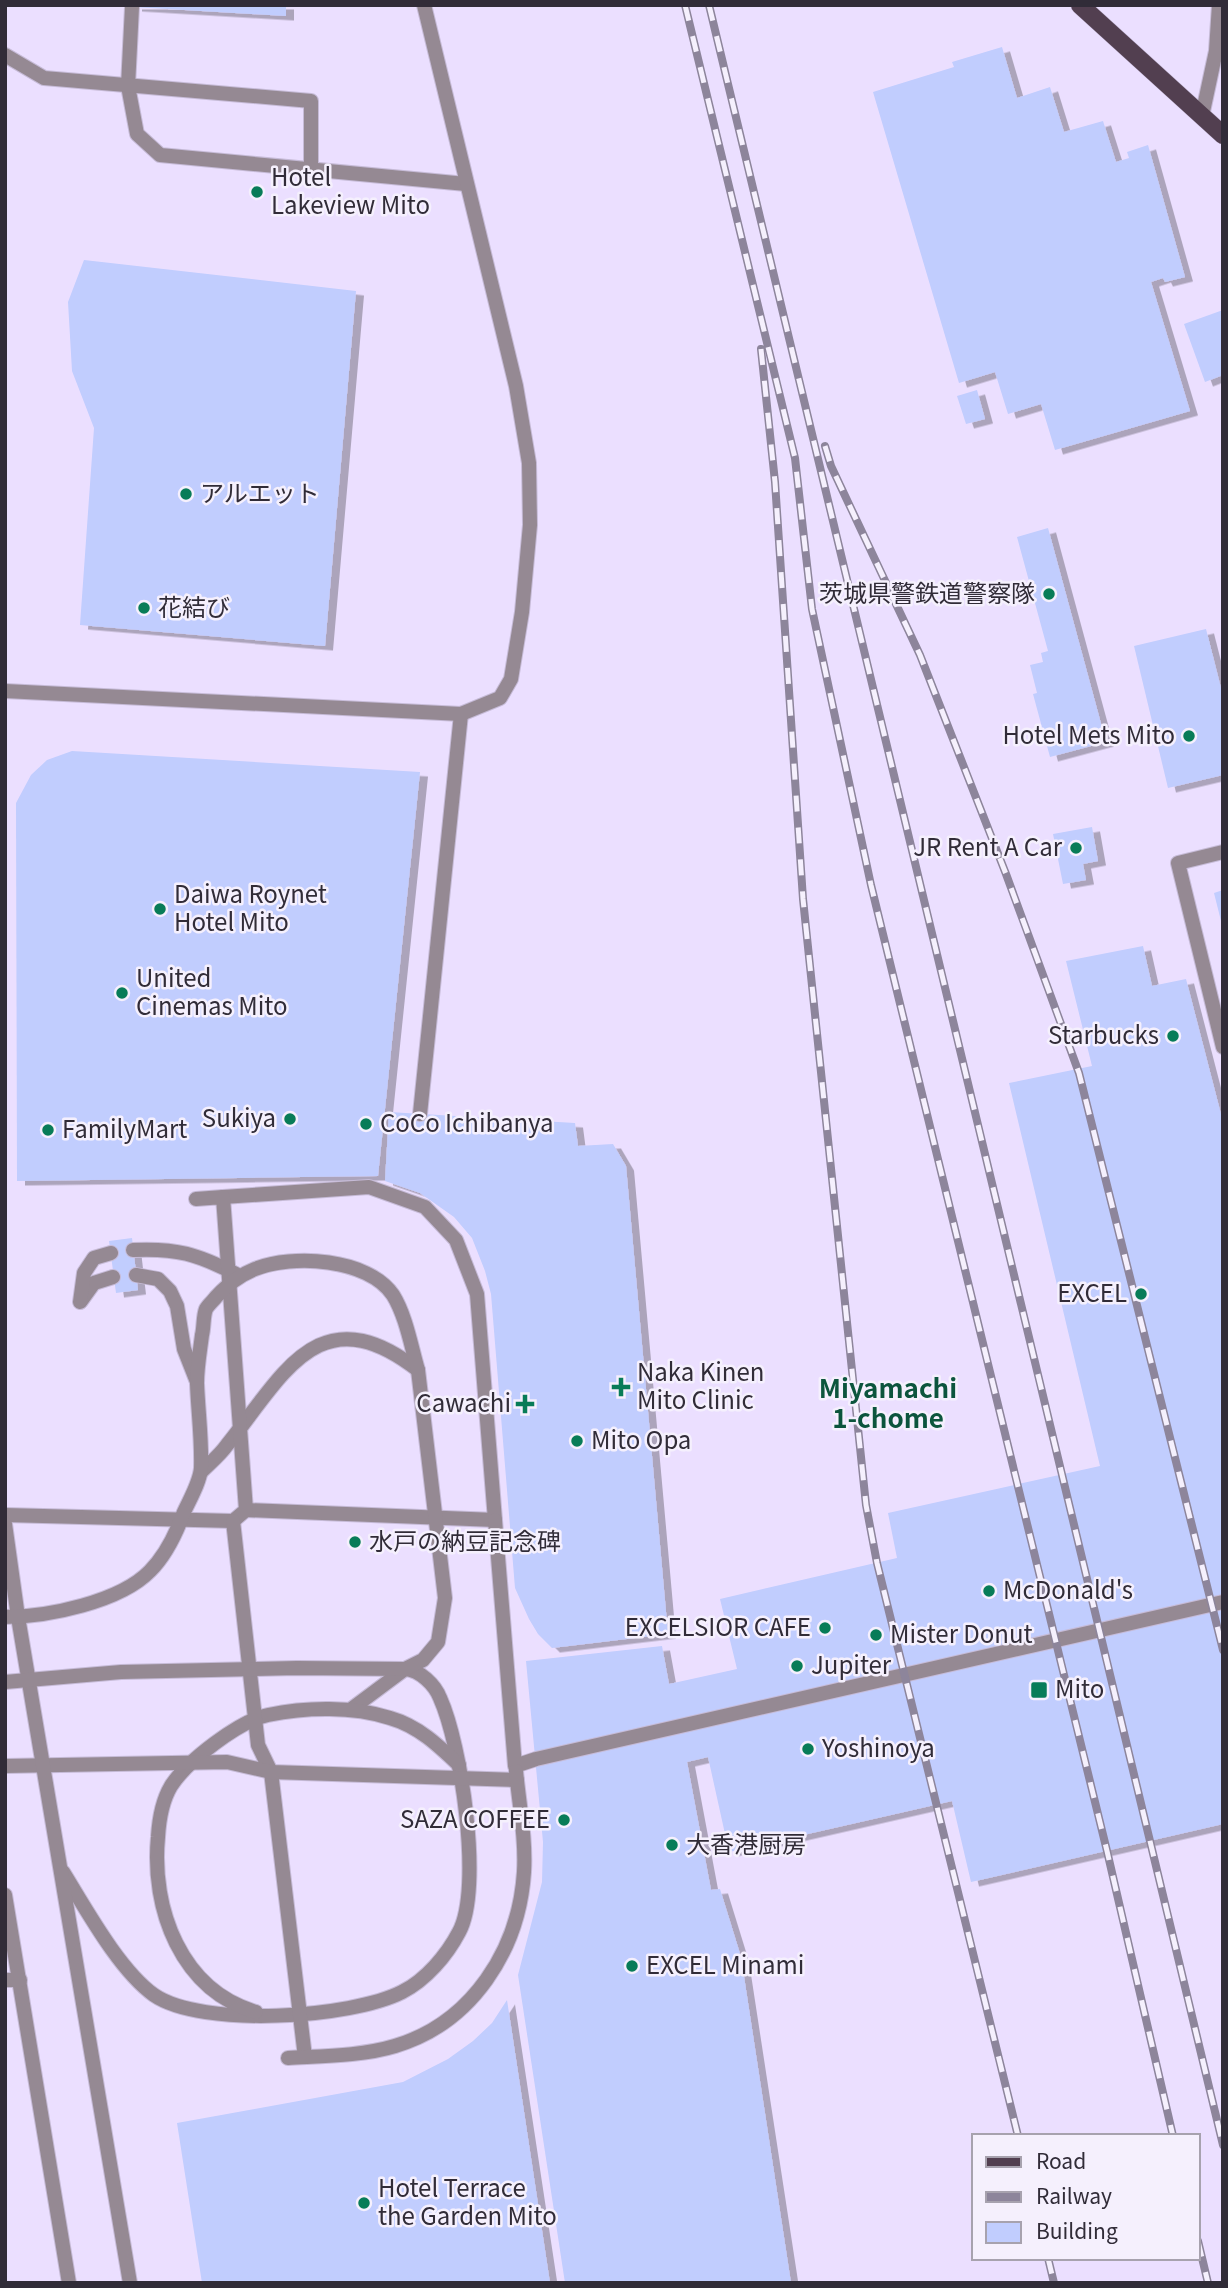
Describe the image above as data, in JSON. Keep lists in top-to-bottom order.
{
  "districts": ["Miyamachi 1-chome"],
  "places": {
    "other": [
      "Hotel Lakeview Mito",
      "アルエット",
      "茨城県警鉄道警察隊",
      "花結び",
      "Hotel Mets Mito",
      "JR Rent A Car",
      "Daiwa Roynet Hotel Mito",
      "United Cinemas Mito",
      "Starbucks",
      "Sukiya",
      "CoCo Ichibanya",
      "FamilyMart",
      "EXCEL",
      "Mito Opa",
      "水戸の納豆記念碑",
      "McDonald's",
      "EXCELSIOR CAFE",
      "Mister Donut",
      "Jupiter",
      "Yoshinoya",
      "SAZA COFFEE",
      "大香港厨房",
      "EXCEL Minami",
      "Hotel Terrace the Garden Mito"
    ],
    "health": ["Naka Kinen Mito Clinic", "Cawachi"],
    "transit": ["Mito"]
  },
  "legend": ["Road", "Railway", "Building"]
}
